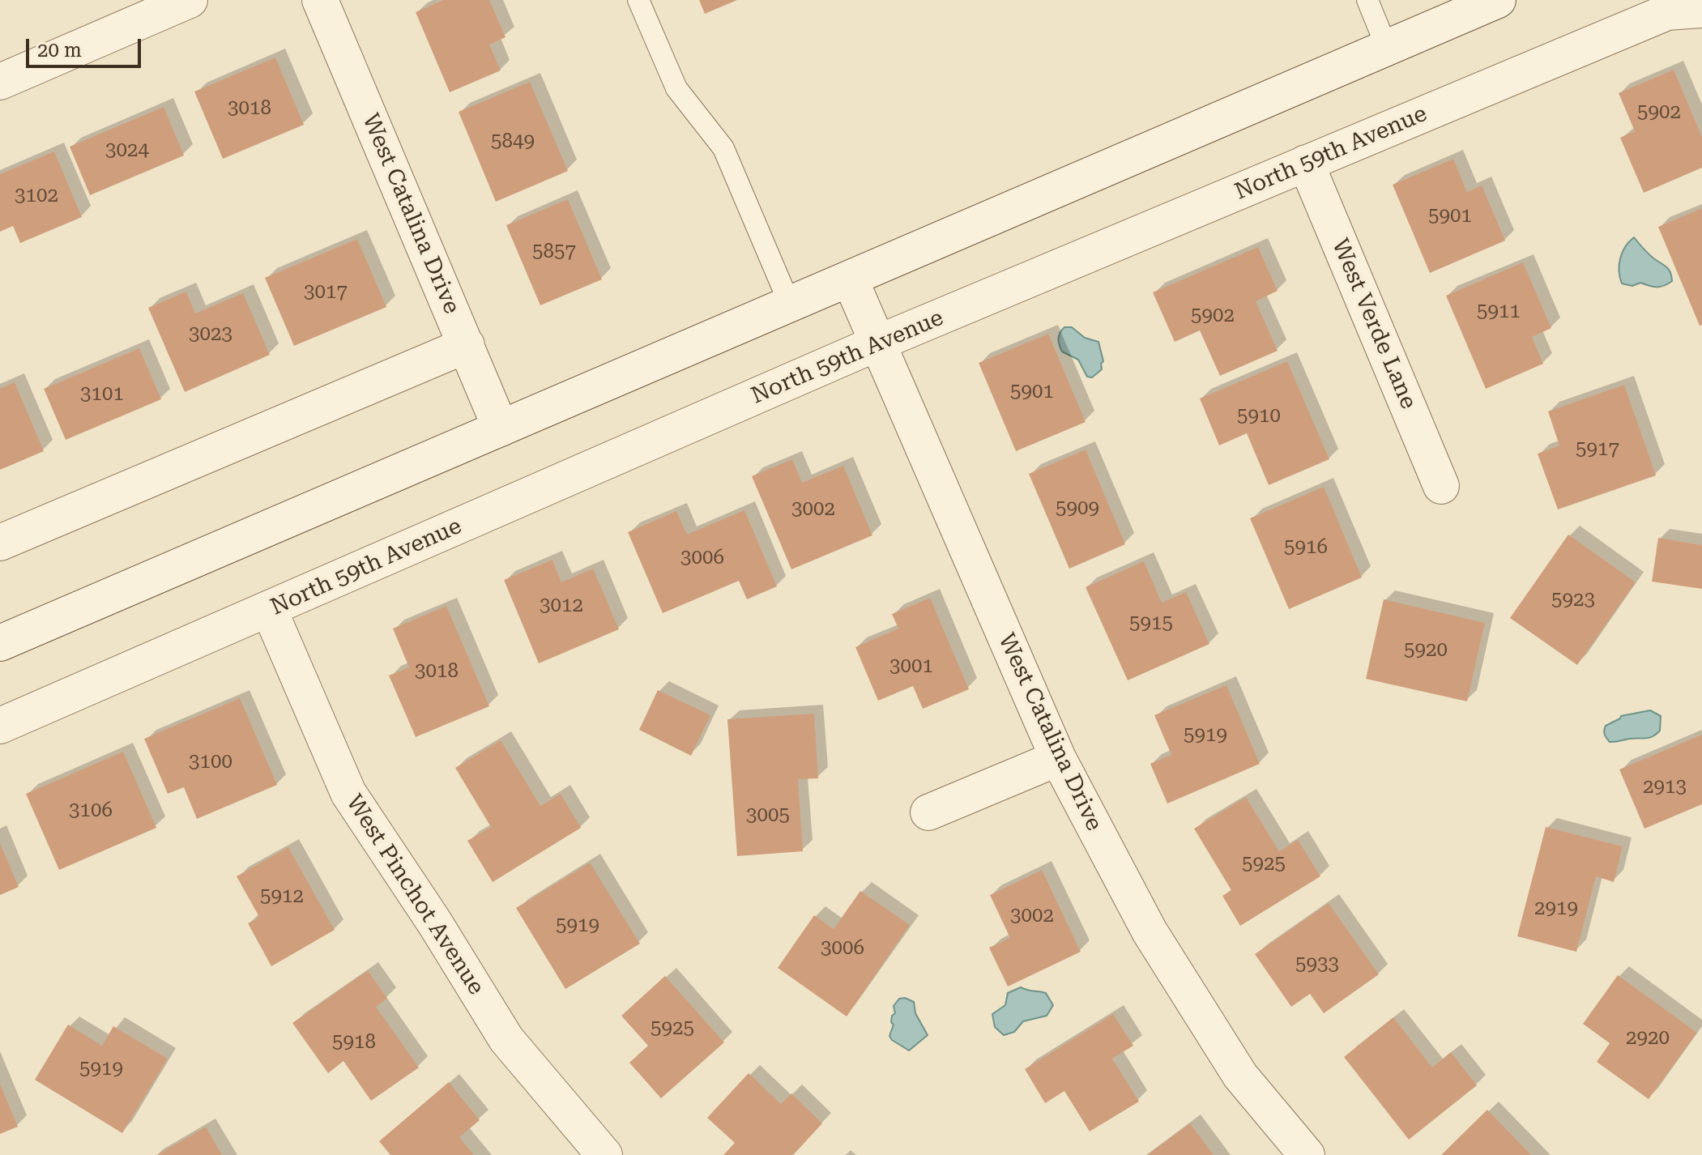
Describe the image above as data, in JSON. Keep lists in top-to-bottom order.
{
  "streets": {
    "street": [
      "North 59th Avenue",
      "West Catalina Drive",
      "West Verde Lane",
      "West Pinchot Avenue"
    ]
  },
  "crossings": [
    ["North 59th Avenue", "West Catalina Drive"],
    ["North 59th Avenue", "West Verde Lane"],
    ["North 59th Avenue", "West Pinchot Avenue"]
  ],
  "house_numbers": [
    "3018",
    "5902",
    "5849",
    "3024",
    "3102",
    "5901",
    "5857",
    "3017",
    "5911",
    "5902",
    "3023",
    "5901",
    "3101",
    "5910",
    "5917",
    "5909",
    "3002",
    "5916",
    "3006",
    "5923",
    "3012",
    "5915",
    "5920",
    "3001",
    "3018",
    "5919",
    "3100",
    "2913",
    "3106",
    "3005",
    "5925",
    "5912",
    "2919",
    "3002",
    "5919",
    "3006",
    "5933",
    "5925",
    "2920",
    "5918",
    "5919"
  ],
  "scale_bar": "20 m"
}
